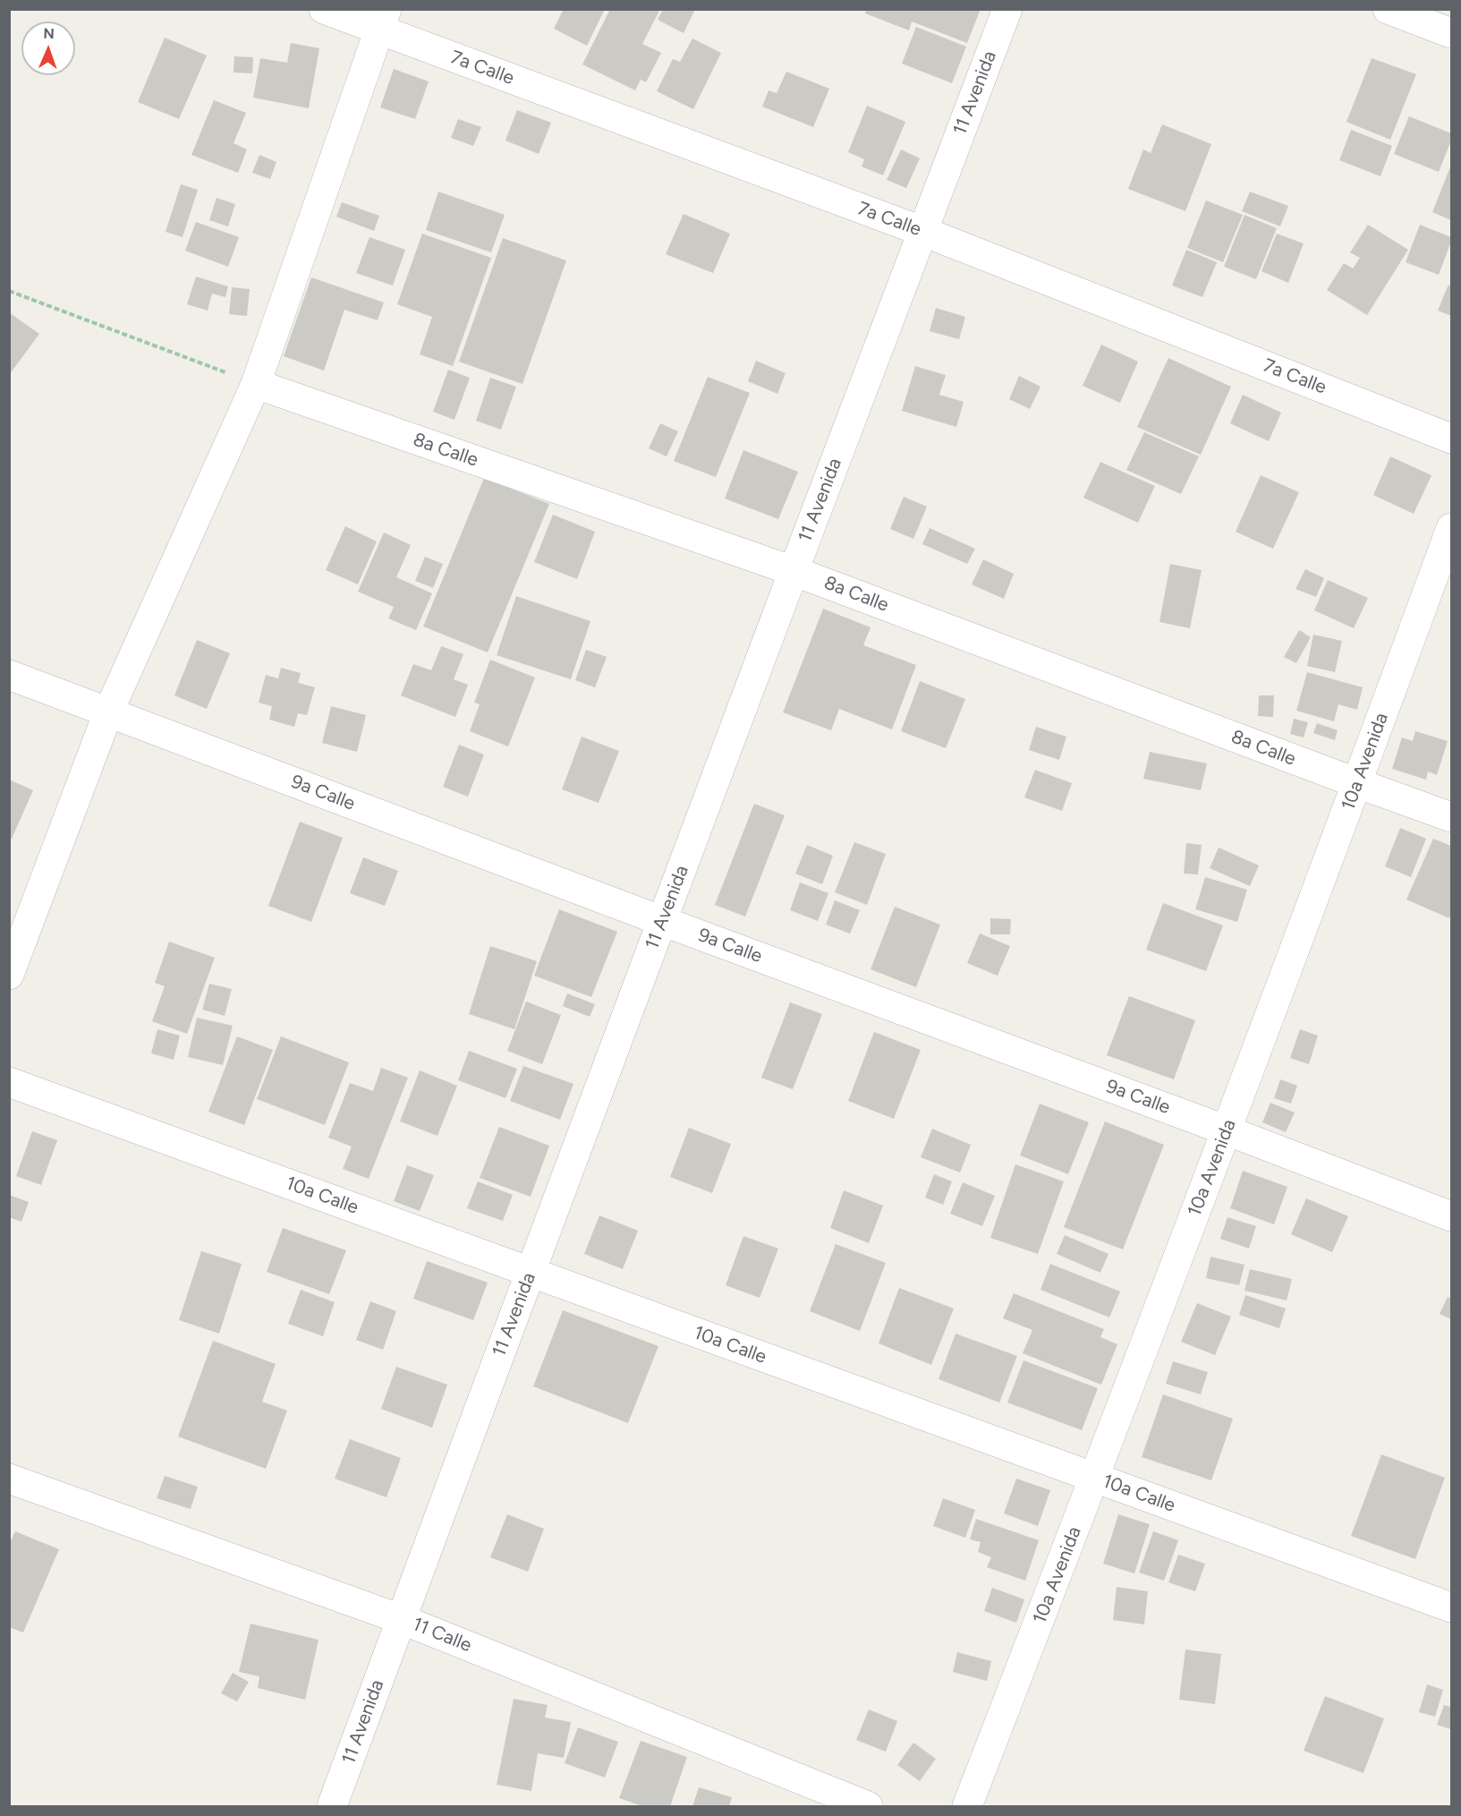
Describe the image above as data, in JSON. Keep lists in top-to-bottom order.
{
  "streets": {
    "street": [
      "7a Calle",
      "11 Avenida",
      "8a Calle",
      "10a Avenida",
      "9a Calle",
      "10a Calle",
      "11 Calle"
    ]
  },
  "crossings": [
    ["7a Calle", "11 Avenida"],
    ["11 Avenida", "8a Calle"],
    ["11 Avenida", "9a Calle"],
    ["11 Avenida", "10a Calle"],
    ["11 Avenida", "11 Calle"],
    ["8a Calle", "10a Avenida"],
    ["10a Avenida", "9a Calle"],
    ["10a Avenida", "10a Calle"]
  ],
  "north": "top"
}
